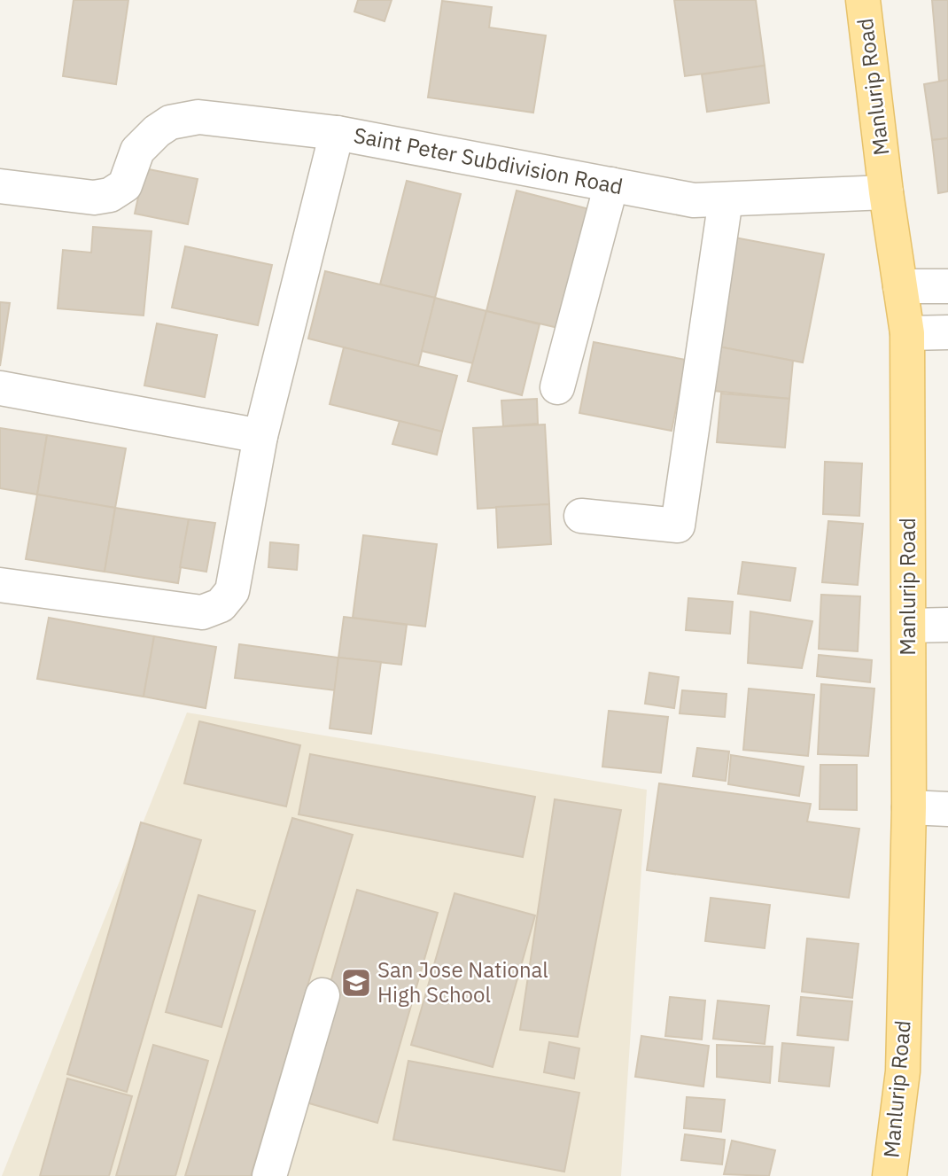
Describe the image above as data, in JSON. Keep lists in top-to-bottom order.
{
  "streets": {
    "main road": ["Manlurip Road"],
    "street": ["Saint Peter Subdivision Road"]
  },
  "crossings": [
    ["Manlurip Road", "Saint Peter Subdivision Road"]
  ],
  "places": {
    "school or university": ["San Jose National High School"]
  }
}
